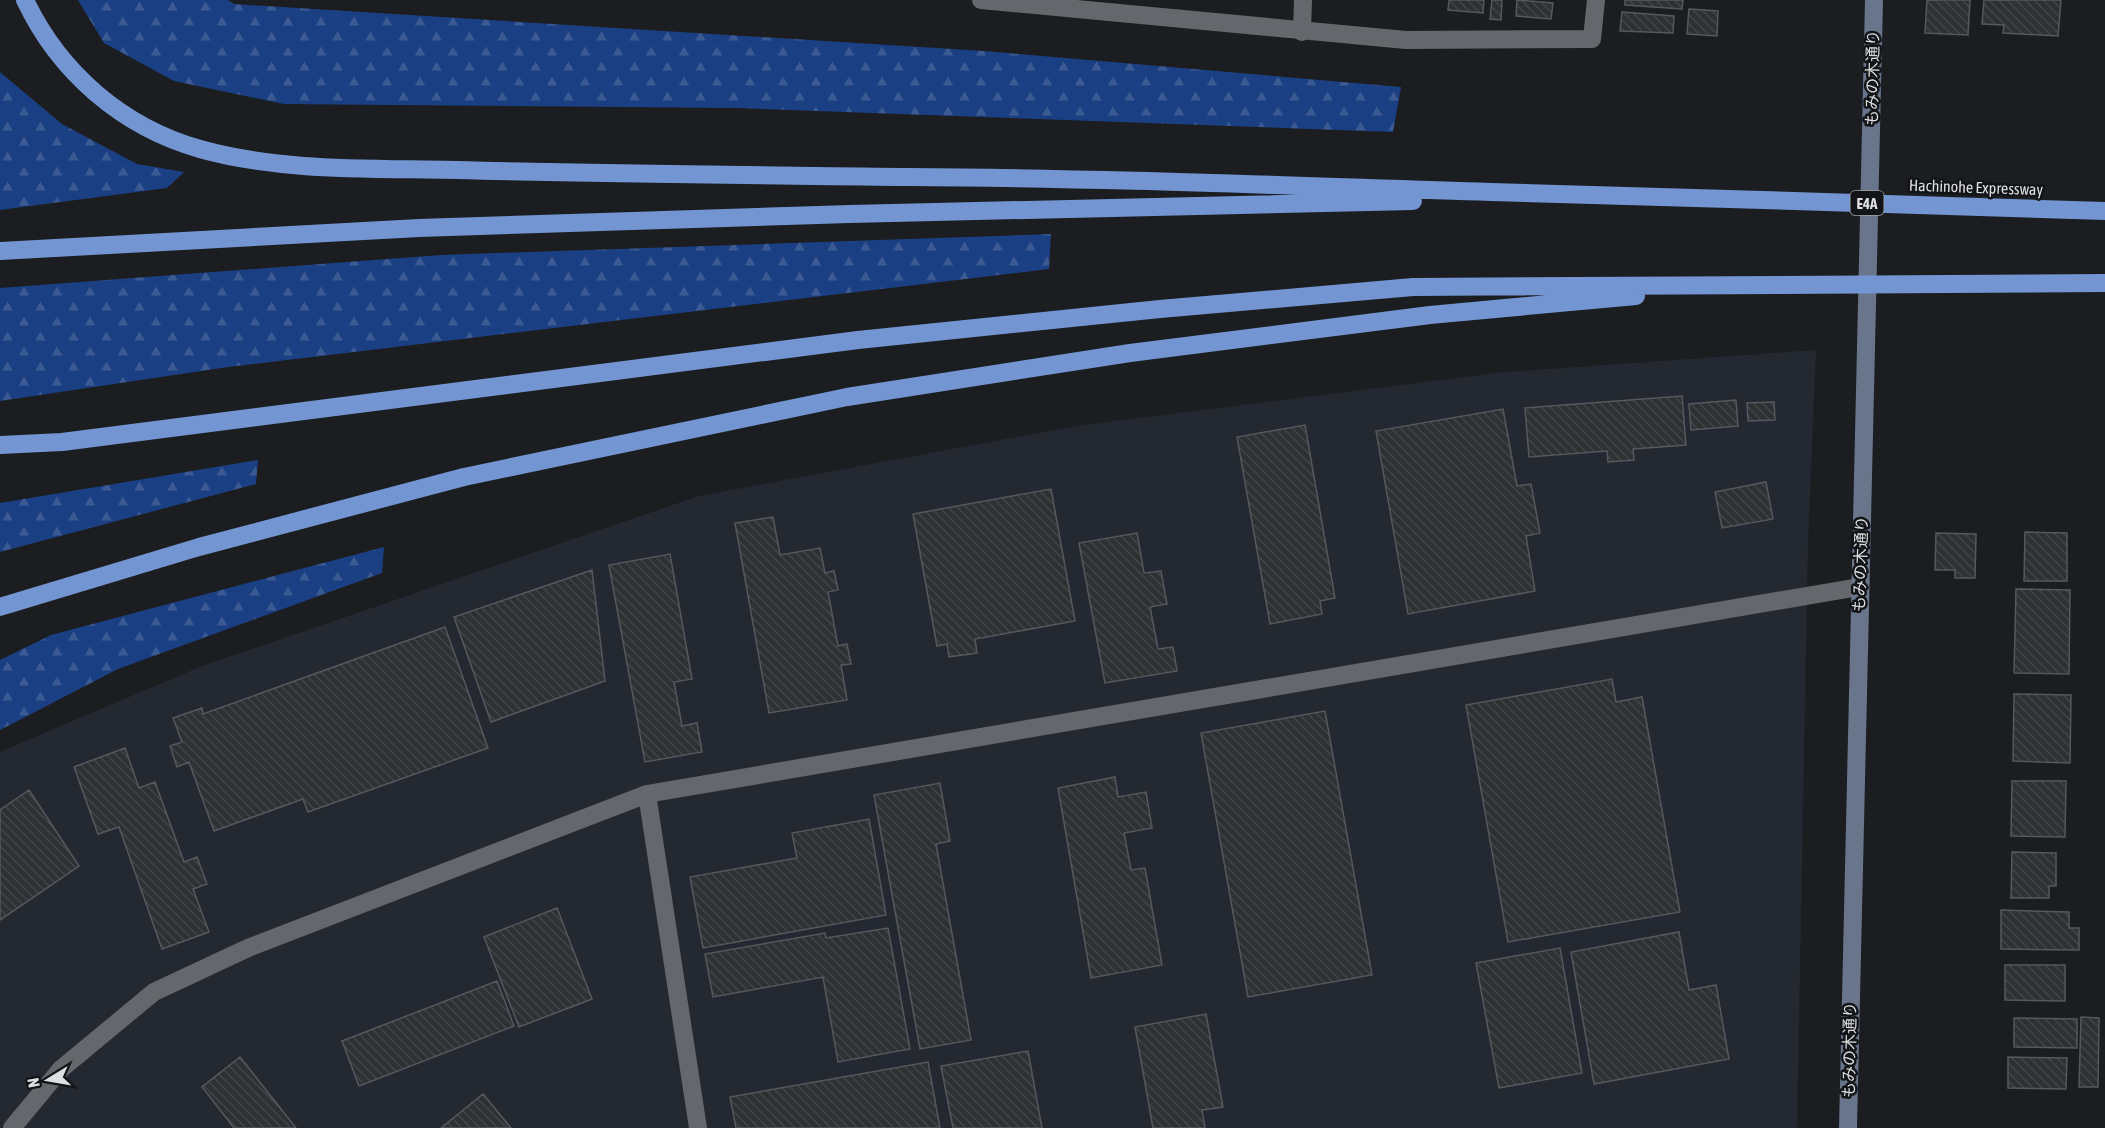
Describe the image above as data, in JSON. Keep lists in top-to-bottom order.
{
  "streets": {
    "highway": ["Hachinohe Expressway", "E4A"],
    "street": ["もみの木通り"]
  },
  "north": "left"
}
